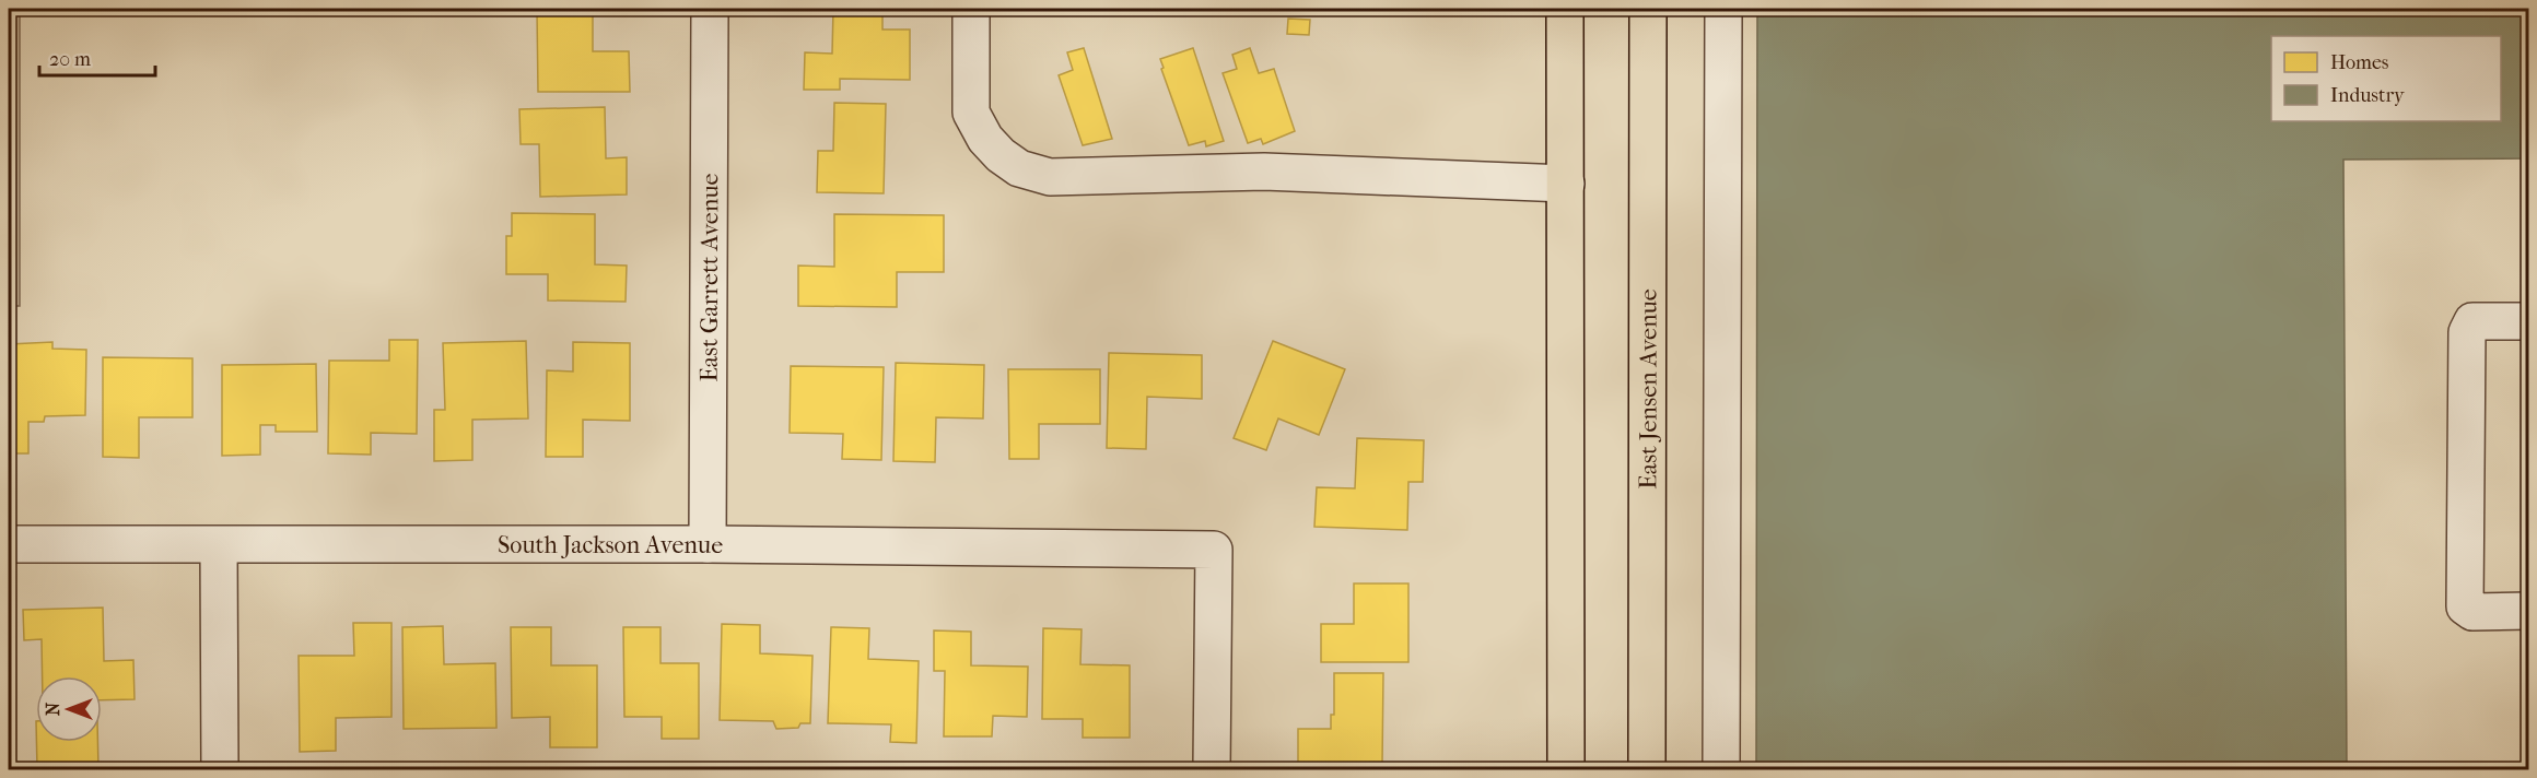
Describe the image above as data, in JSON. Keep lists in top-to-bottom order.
{
  "streets": {
    "main road": ["East Jensen Avenue"],
    "street": ["East Garrett Avenue", "South Jackson Avenue"]
  },
  "crossings": [
    ["East Garrett Avenue", "South Jackson Avenue"]
  ],
  "legend": ["Homes", "Industry"],
  "scale_bar": "20 m",
  "north": "left"
}
